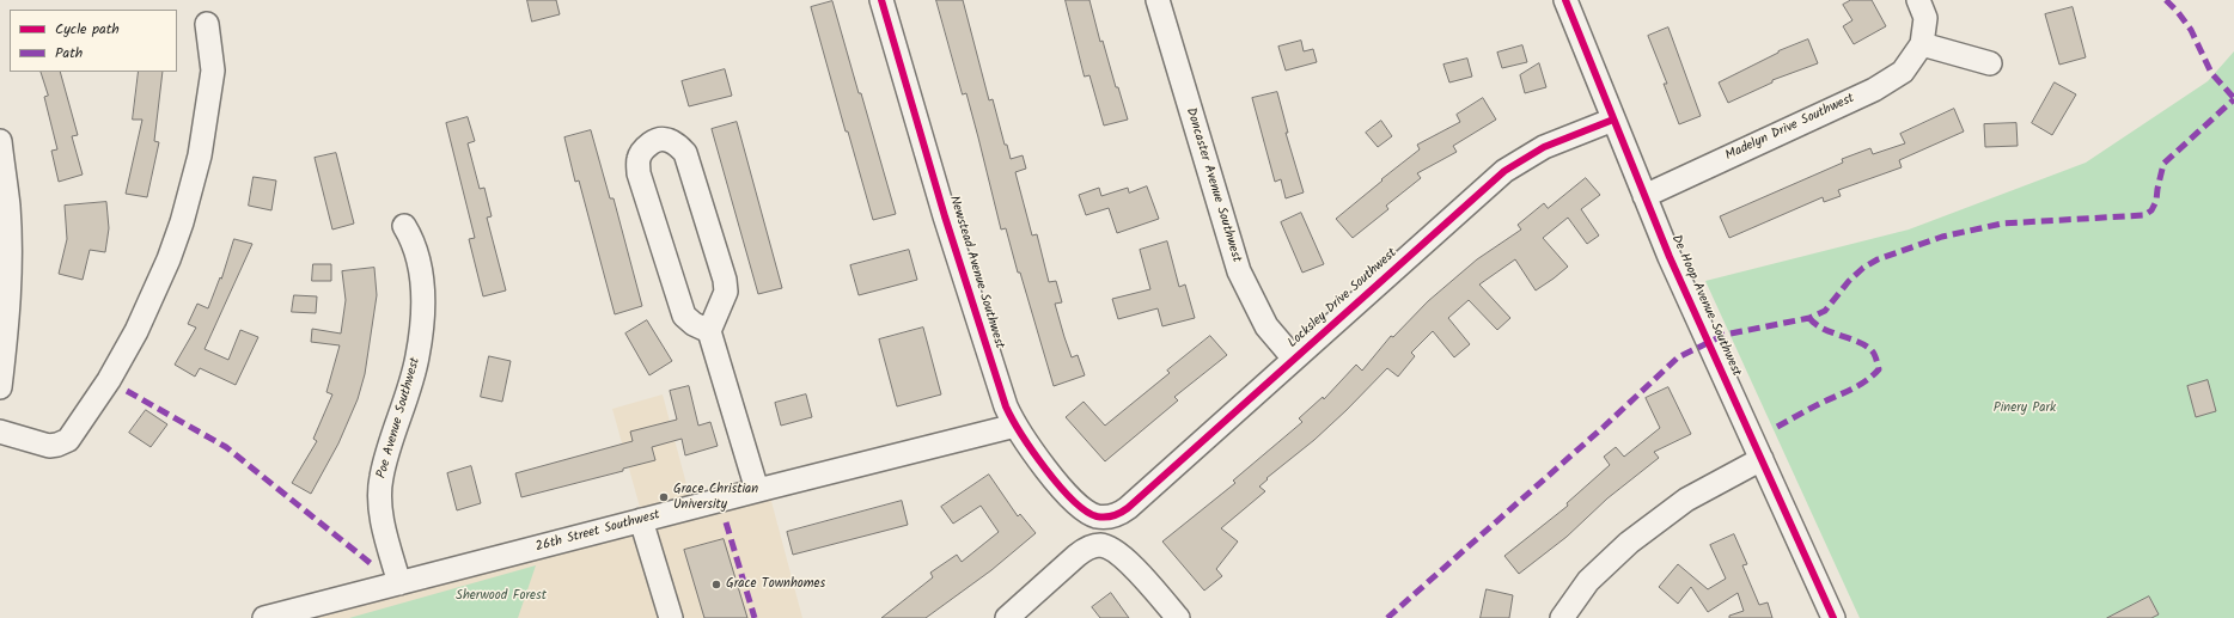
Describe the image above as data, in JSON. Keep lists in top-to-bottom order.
{
  "streets": {
    "street": [
      "Madelyn Drive Southwest",
      "Doncaster Avenue Southwest",
      "Newstead Avenue Southwest",
      "Locksley Drive Southwest",
      "De Hoop Avenue Southwest",
      "Poe Avenue Southwest",
      "26th Street Southwest"
    ]
  },
  "crossings": [
    ["Madelyn Drive Southwest", "De Hoop Avenue Southwest"],
    ["Doncaster Avenue Southwest", "Locksley Drive Southwest"],
    ["Newstead Avenue Southwest", "Locksley Drive Southwest"],
    ["Newstead Avenue Southwest", "26th Street Southwest"],
    ["Locksley Drive Southwest", "De Hoop Avenue Southwest"],
    ["Poe Avenue Southwest", "26th Street Southwest"]
  ],
  "parks": ["Pinery Park", "Sherwood Forest"],
  "places": ["Grace Christian University", "Grace Townhomes"],
  "legend": ["Cycle path", "Path"]
}
